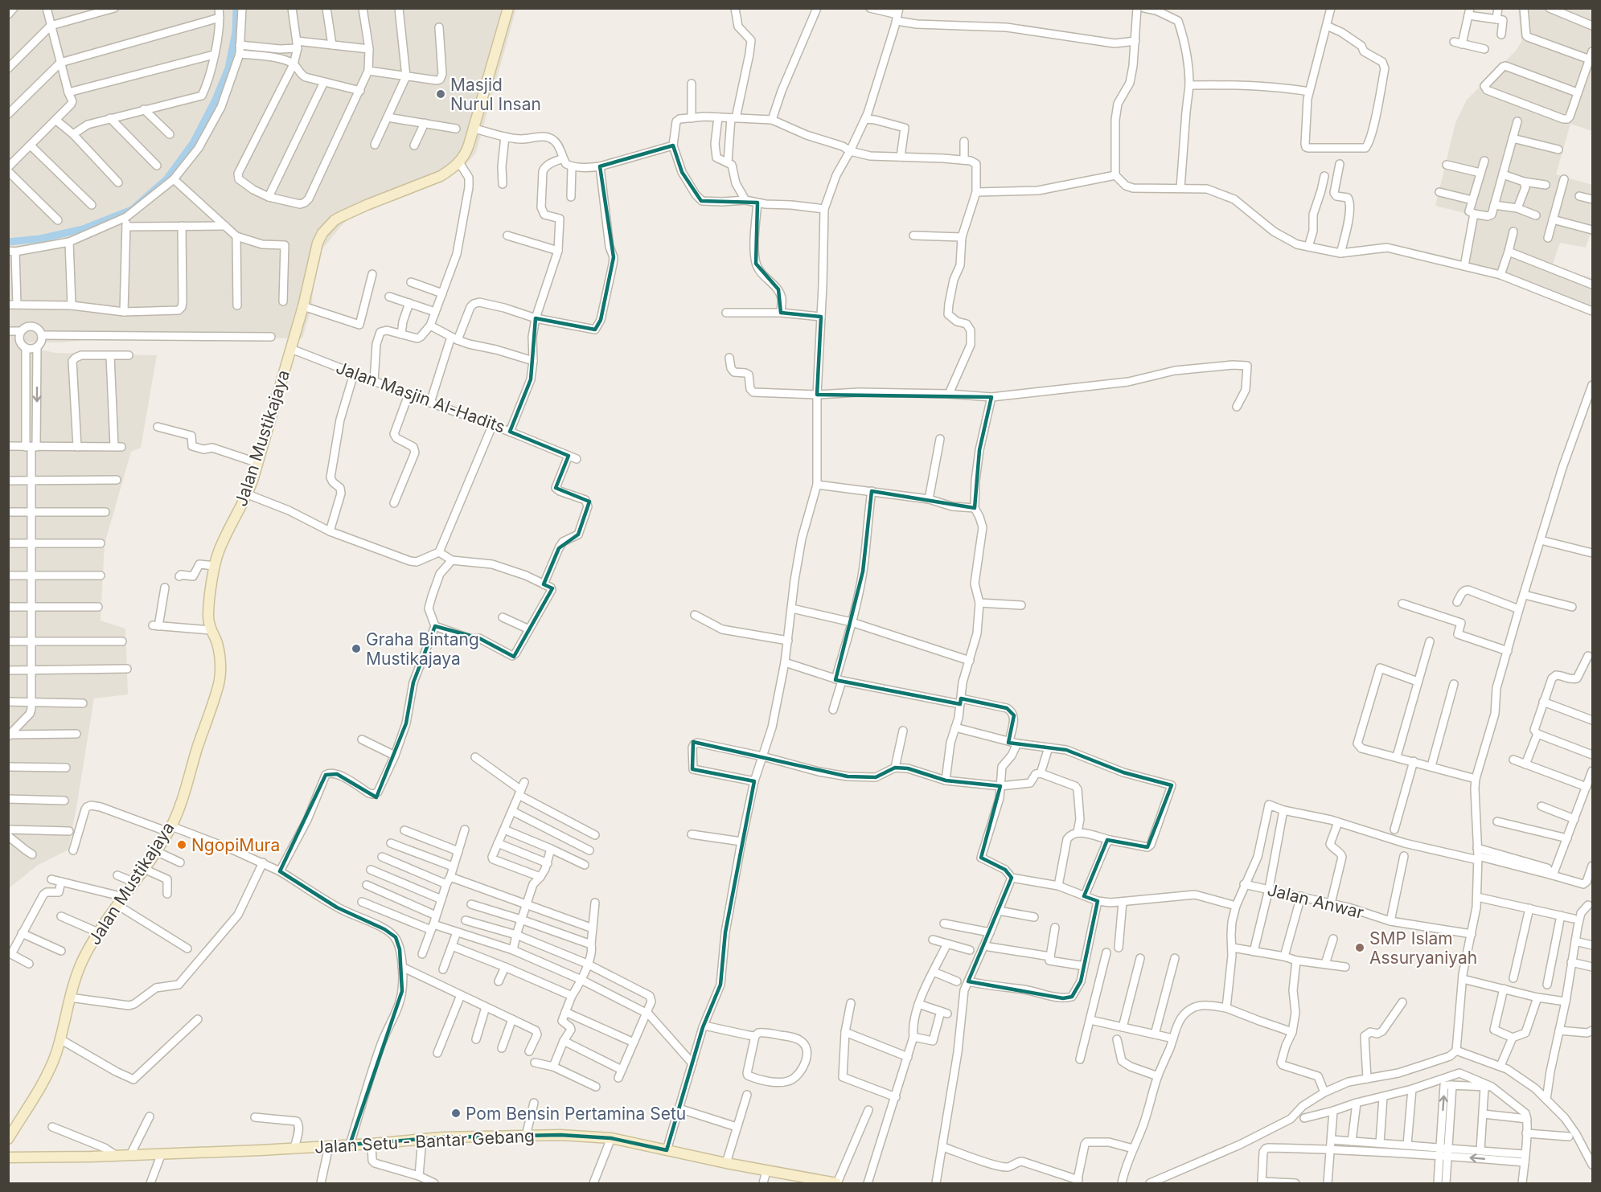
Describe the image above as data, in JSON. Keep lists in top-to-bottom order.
{
  "streets": {
    "main road": ["Jalan Mustikajaya", "Jalan Setu - Bantar Gebang"],
    "street": ["Jalan Masjin Al-Hadits", "Jalan Anwar"]
  },
  "crossings": [
    ["Jalan Masjin Al-Hadits", "Jalan Mustikajaya"]
  ],
  "places": [
    "Masjid Nurul Insan",
    "Graha Bintang Mustikajaya",
    "NgopiMura",
    "SMP Islam Assuryaniyah",
    "Pom Bensin Pertamina Setu"
  ]
}
